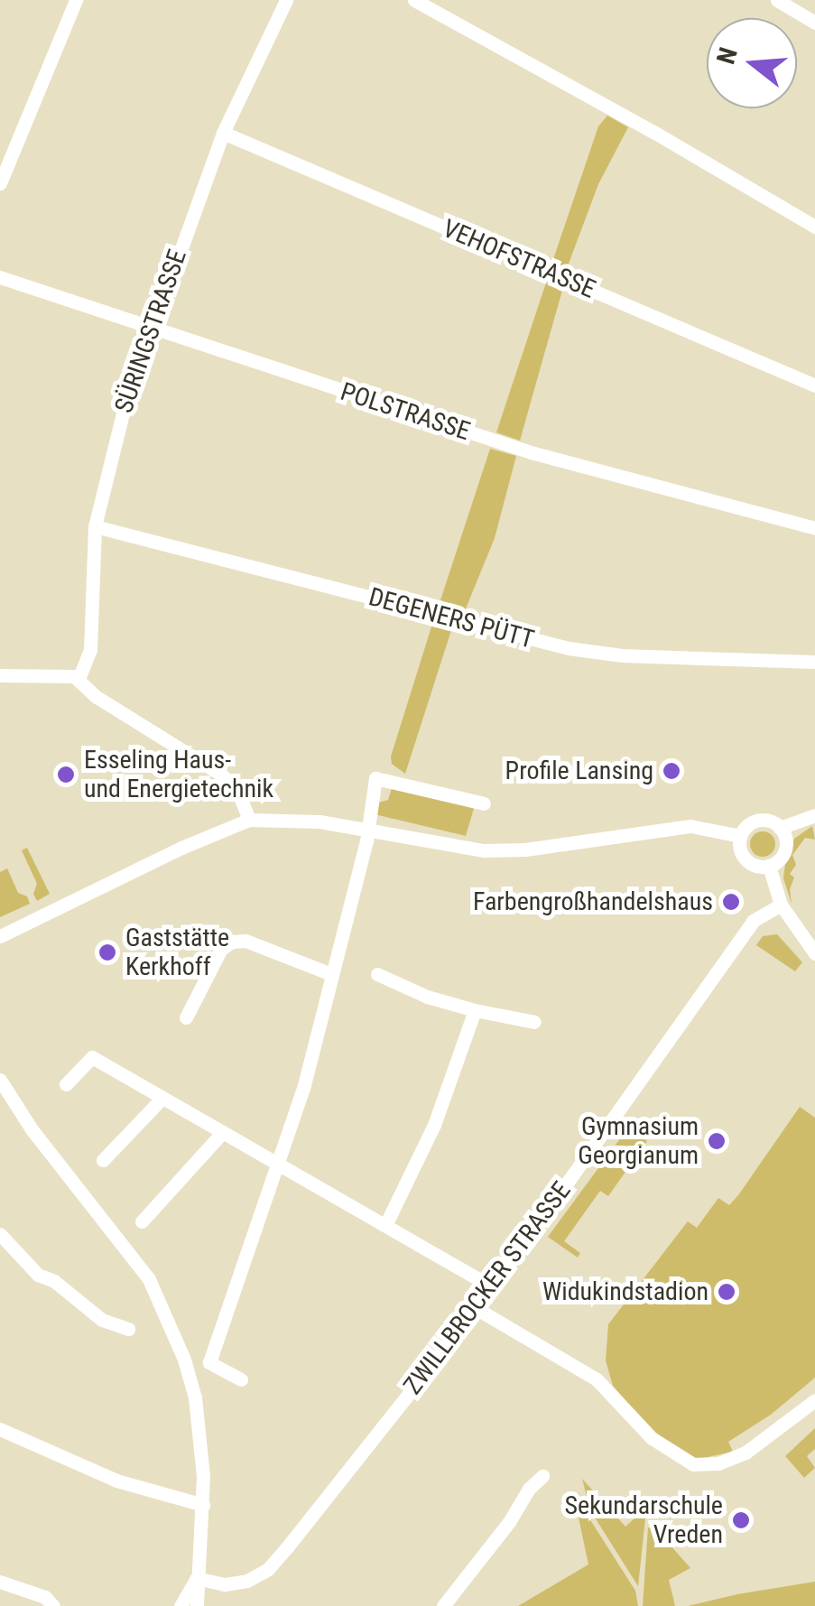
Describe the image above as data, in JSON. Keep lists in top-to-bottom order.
{
  "streets": {
    "street": [
      "VEHOFSTRASSE",
      "SÜRINGSTRASSE",
      "POLSTRASSE",
      "DEGENERS PÜTT",
      "ZWILLBROCKER STRASSE"
    ]
  },
  "crossings": [
    ["VEHOFSTRASSE", "SÜRINGSTRASSE"],
    ["SÜRINGSTRASSE", "POLSTRASSE"],
    ["SÜRINGSTRASSE", "DEGENERS PÜTT"]
  ],
  "places": [
    "Profile Lansing",
    "Esseling Haus- und Energietechnik",
    "Farbengroßhandelshaus",
    "Gaststätte Kerkhoff",
    "Gymnasium Georgianum",
    "Widukindstadion",
    "Sekundarschule Vreden"
  ],
  "north": "left"
}
